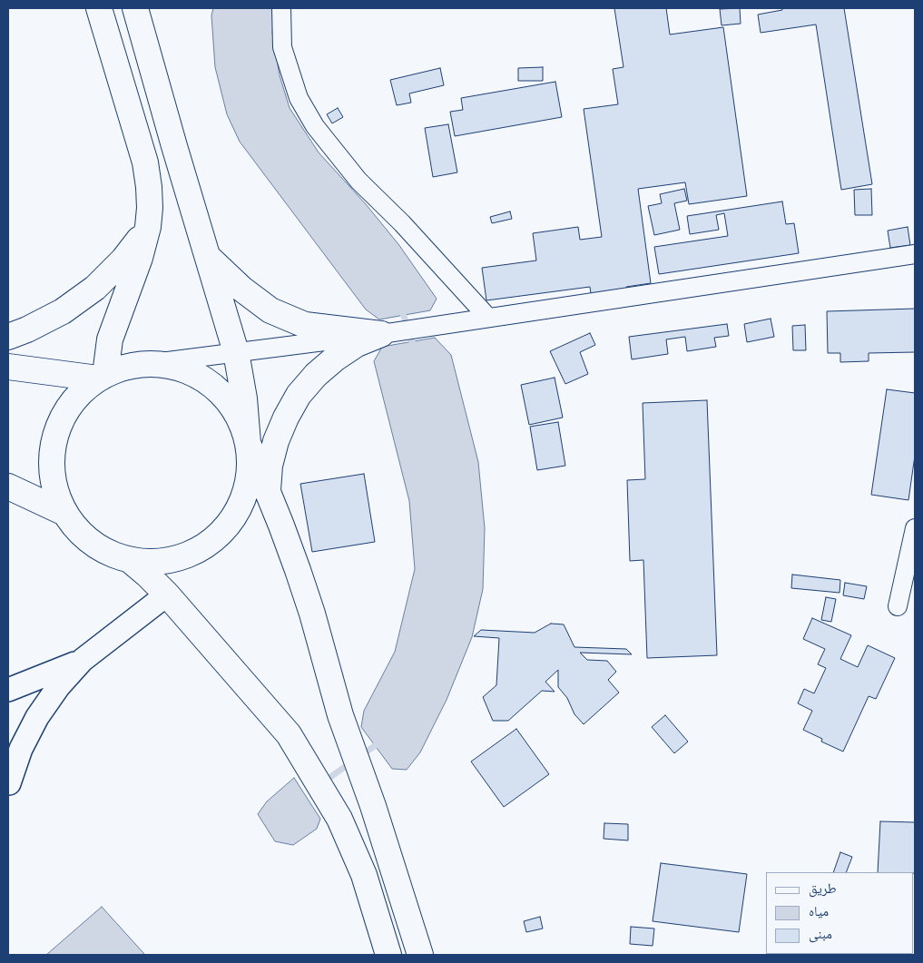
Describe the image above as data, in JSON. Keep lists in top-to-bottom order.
{
  "legend": ["طريق", "مياه", "مبنى"]
}
